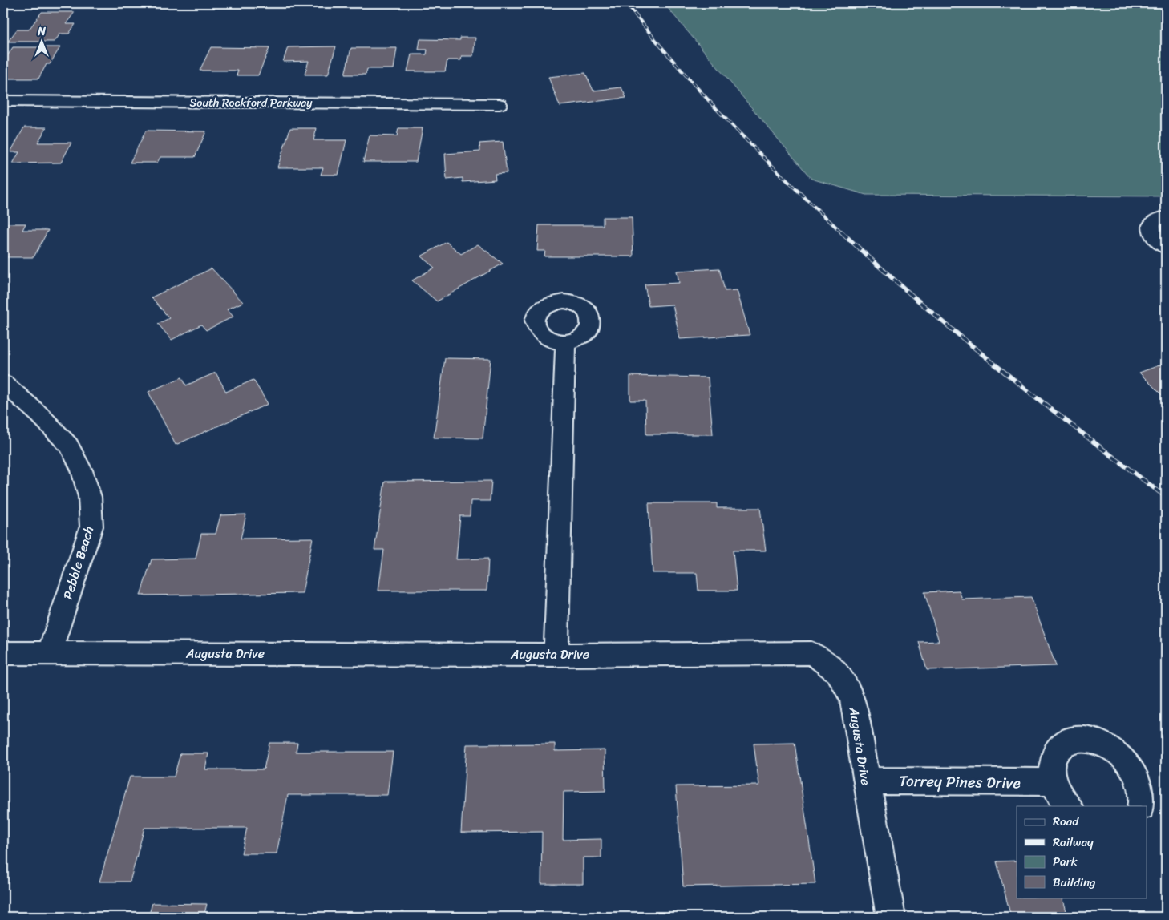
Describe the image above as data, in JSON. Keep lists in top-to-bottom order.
{
  "streets": {
    "street": [
      "South Rockford Parkway",
      "Pebble Beach",
      "Augusta Drive",
      "Torrey Pines Drive"
    ]
  },
  "crossings": [
    ["Pebble Beach", "Augusta Drive"],
    ["Augusta Drive", "Torrey Pines Drive"]
  ],
  "legend": [
    "Road",
    "Railway",
    "Park",
    "Building"
  ],
  "north": "top"
}
